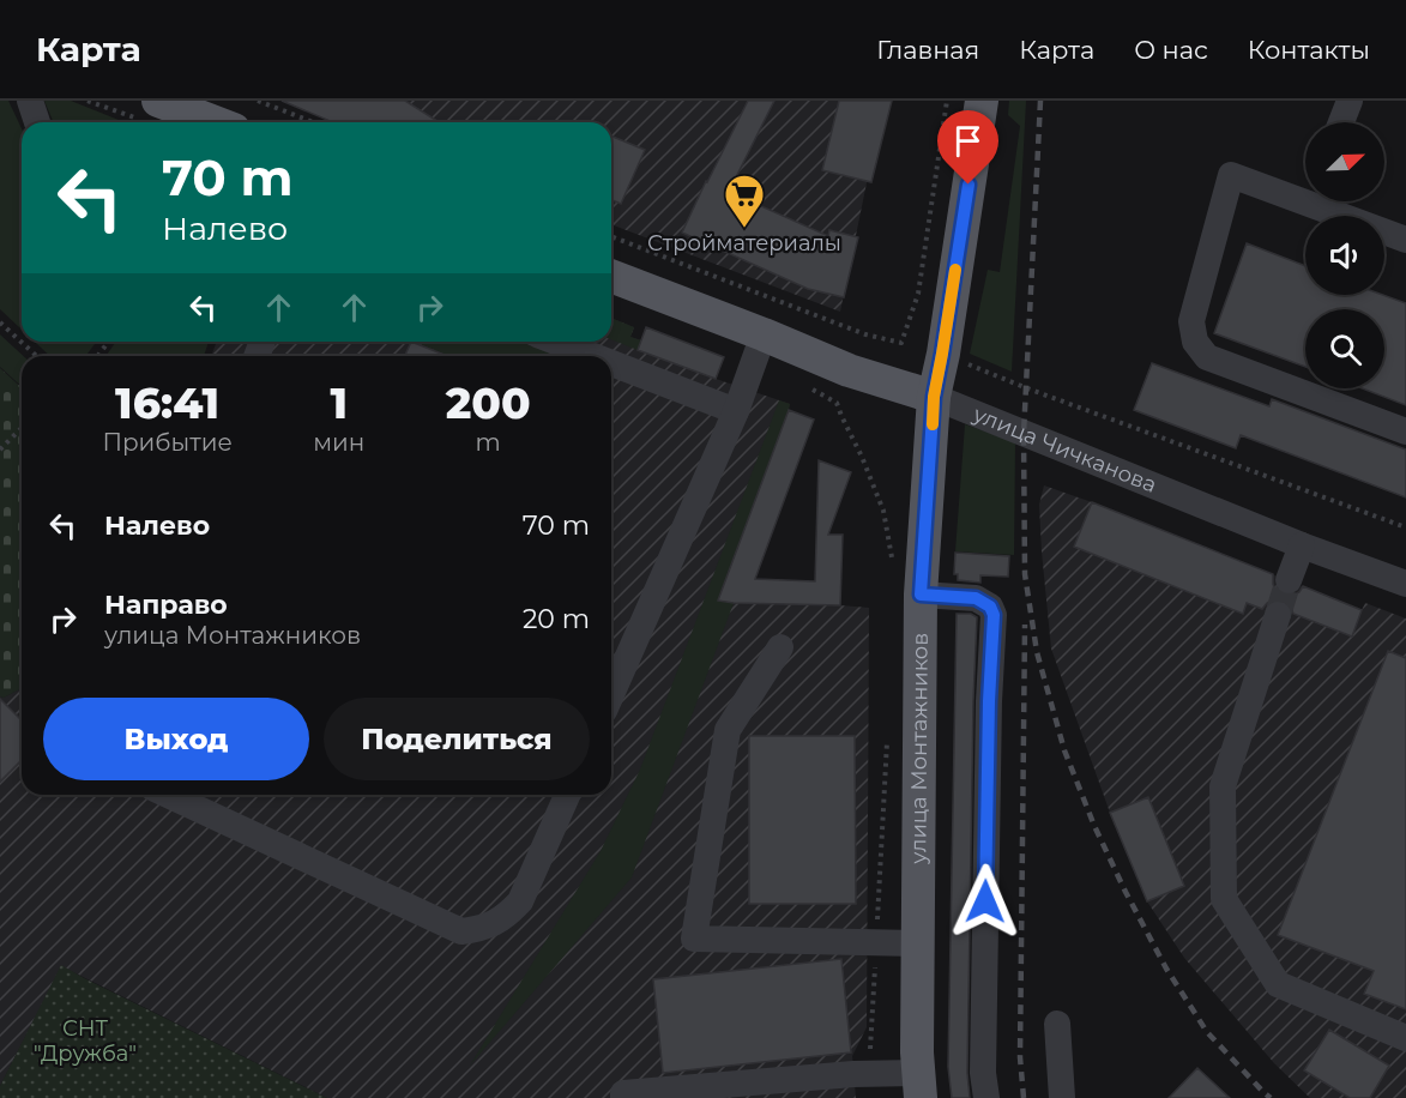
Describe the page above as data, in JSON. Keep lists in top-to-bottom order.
{
  "streets": {
    "main road": ["улица Чичканова", "улица Монтажников"]
  },
  "crossings": [
    ["улица Чичканова", "улица Монтажников"]
  ],
  "parks": ["СНТ \"Дружба\""],
  "places": {
    "supermarket": ["Стройматериалы"]
  },
  "north": "top right",
  "page": {
    "header": "Карта",
    "nav": [
      "Главная",
      "Карта",
      "О нас",
      "Контакты"
    ],
    "turn": ["70 m", "Налево"],
    "eta": [
      "16:41",
      "Прибытие",
      "1",
      "мин",
      "200",
      "m"
    ],
    "list": [
      {
        "name": "Налево",
        "value": "70 m"
      },
      {
        "name": "Направо",
        "note": "улица Монтажников",
        "value": "20 m"
      }
    ],
    "buttons": ["Выход", "Поделиться"]
  }
}
